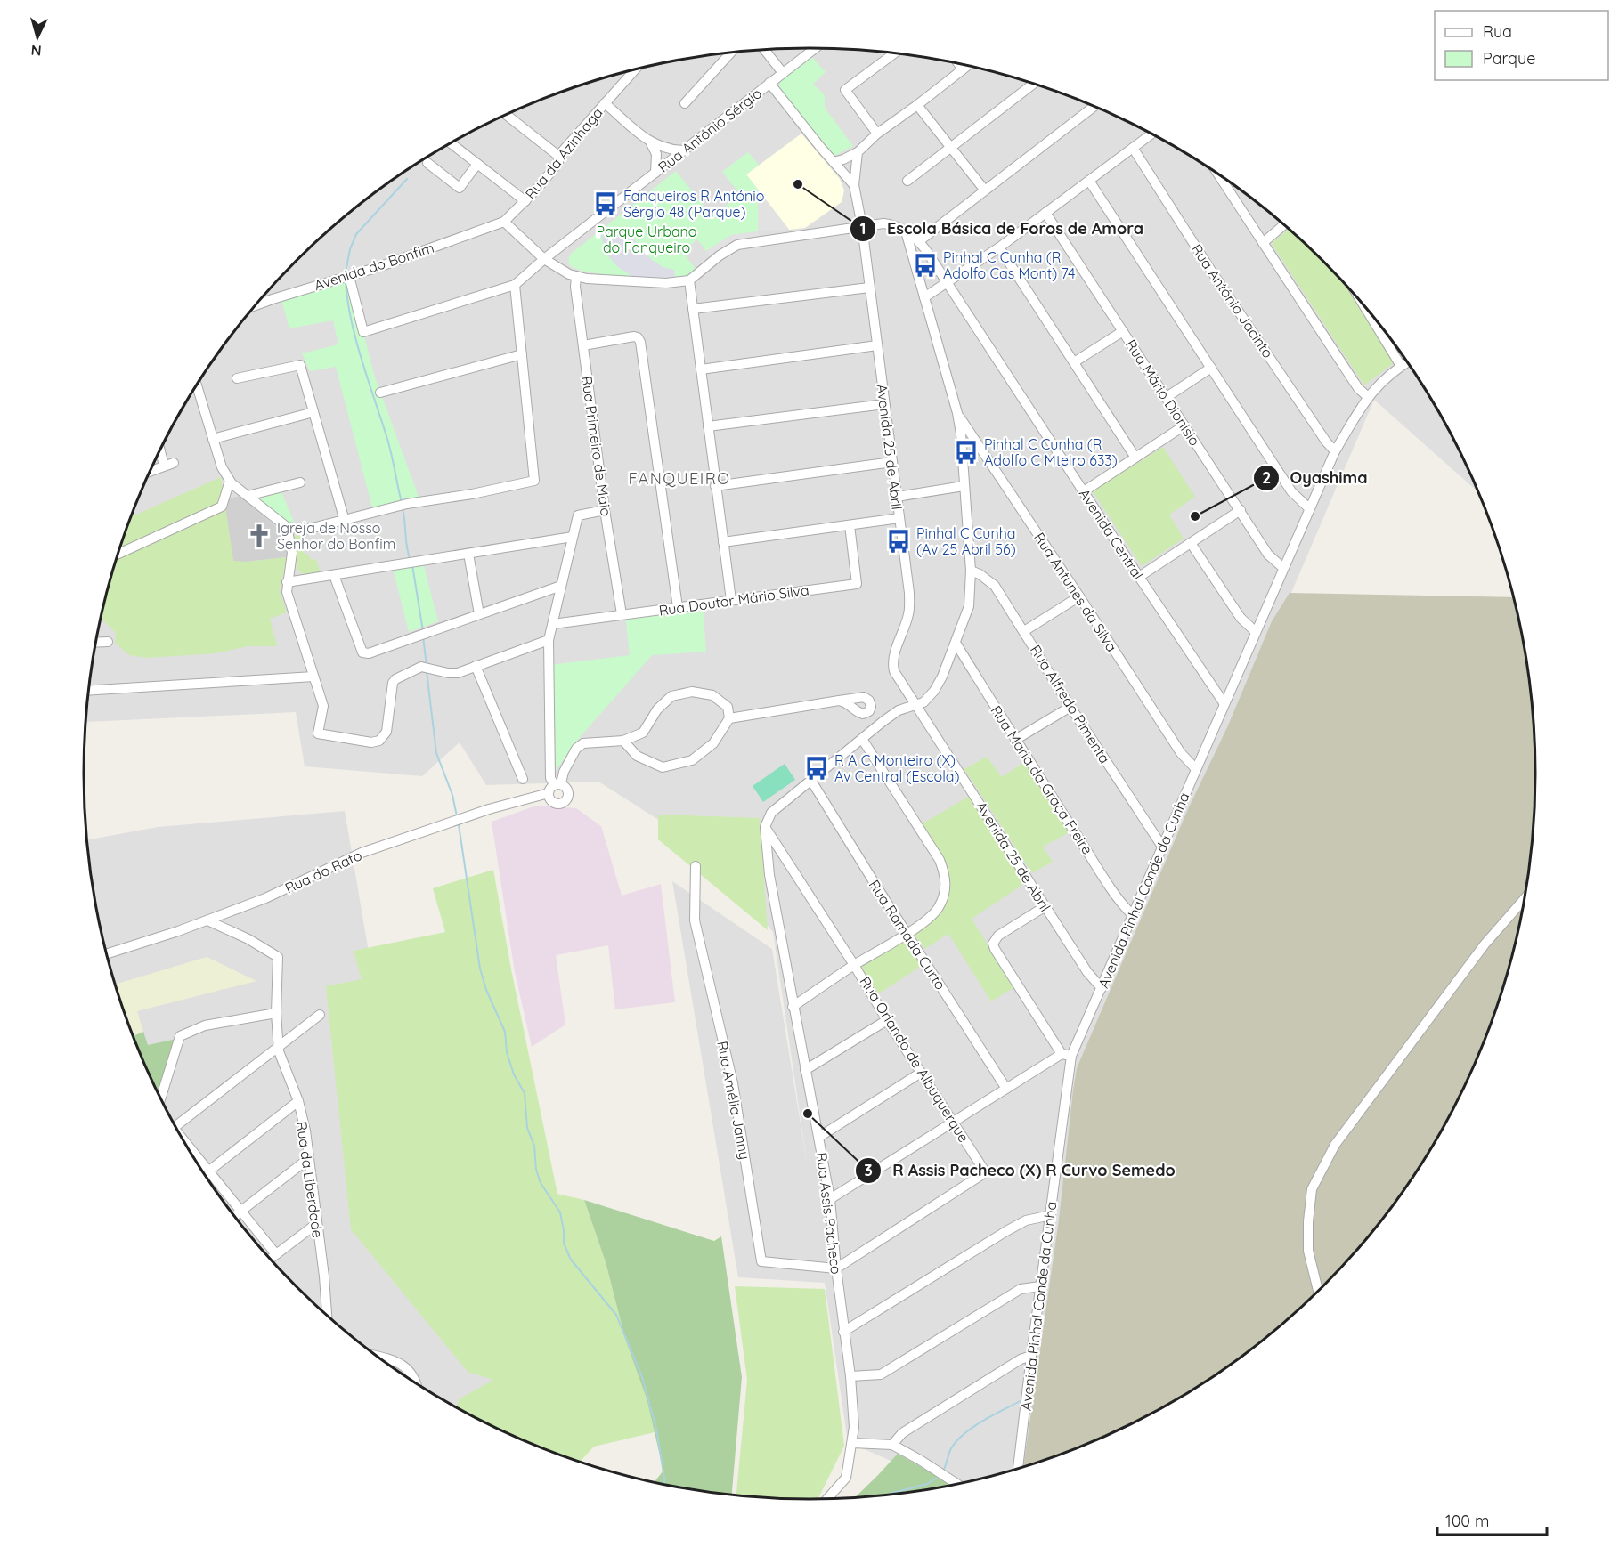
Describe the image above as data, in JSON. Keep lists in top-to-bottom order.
{
  "streets": {
    "street": [
      "Rua António Sérgio",
      "Rua da Azinhaga",
      "Avenida do Bonfim",
      "Rua António Jacinto",
      "Rua Mário Dionisio",
      "Rua Primeiro de Maio",
      "Avenida 25 de Abril",
      "Avenida Central",
      "Rua Antunes da Silva",
      "Rua Doutor Mário Silva",
      "Rua Alfredo Pimenta",
      "Rua Maria da Graça Freire",
      "Rua do Rato",
      "Avenida Pinhal Conde da Cunha",
      "Rua Ramada Curto",
      "Rua Orlando de Albuquerque",
      "Rua Amélia Janny",
      "Rua da Liberdade",
      "Rua Assis Pacheco"
    ]
  },
  "crossings": [
    ["Rua da Azinhaga", "Avenida do Bonfim"],
    ["Rua António Jacinto", "Avenida Pinhal Conde da Cunha"],
    ["Rua Mário Dionisio", "Avenida Pinhal Conde da Cunha"],
    ["Rua Primeiro de Maio", "Rua Doutor Mário Silva"],
    ["Avenida 25 de Abril", "Avenida Pinhal Conde da Cunha"],
    ["Avenida Central", "Avenida Pinhal Conde da Cunha"],
    ["Rua Antunes da Silva", "Avenida Pinhal Conde da Cunha"],
    ["Rua Alfredo Pimenta", "Avenida Pinhal Conde da Cunha"],
    ["Rua Maria da Graça Freire", "Avenida Pinhal Conde da Cunha"],
    ["Rua do Rato", "Rua da Liberdade"],
    ["Rua Orlando de Albuquerque", "Rua Amélia Janny"],
    ["Rua Orlando de Albuquerque", "Rua Assis Pacheco"],
    ["Rua Amélia Janny", "Rua Assis Pacheco"]
  ],
  "districts": ["FANQUEIRO"],
  "parks": ["Parque Urbano do Fanqueiro"],
  "places": {
    "other": ["Escola Básica de Foros de Amora", "Oyashima", "R Assis Pacheco (X) R Curvo Semedo"],
    "bus stop": [
      "Fanqueiros R António Sérgio 48 (Parque)",
      "Pinhal C Cunha (R Adolfo Cas Mont) 74",
      "Pinhal C Cunha (R Adolfo C Mteiro 633)",
      "Pinhal C Cunha (Av 25 Abril 56)",
      "R A C Monteiro (X) Av Central (Escola)"
    ],
    "church": ["Igreja de Nosso Senhor do Bonfim"]
  },
  "legend": ["Rua", "Parque"],
  "scale_bar": "100 m",
  "north": "bottom"
}
